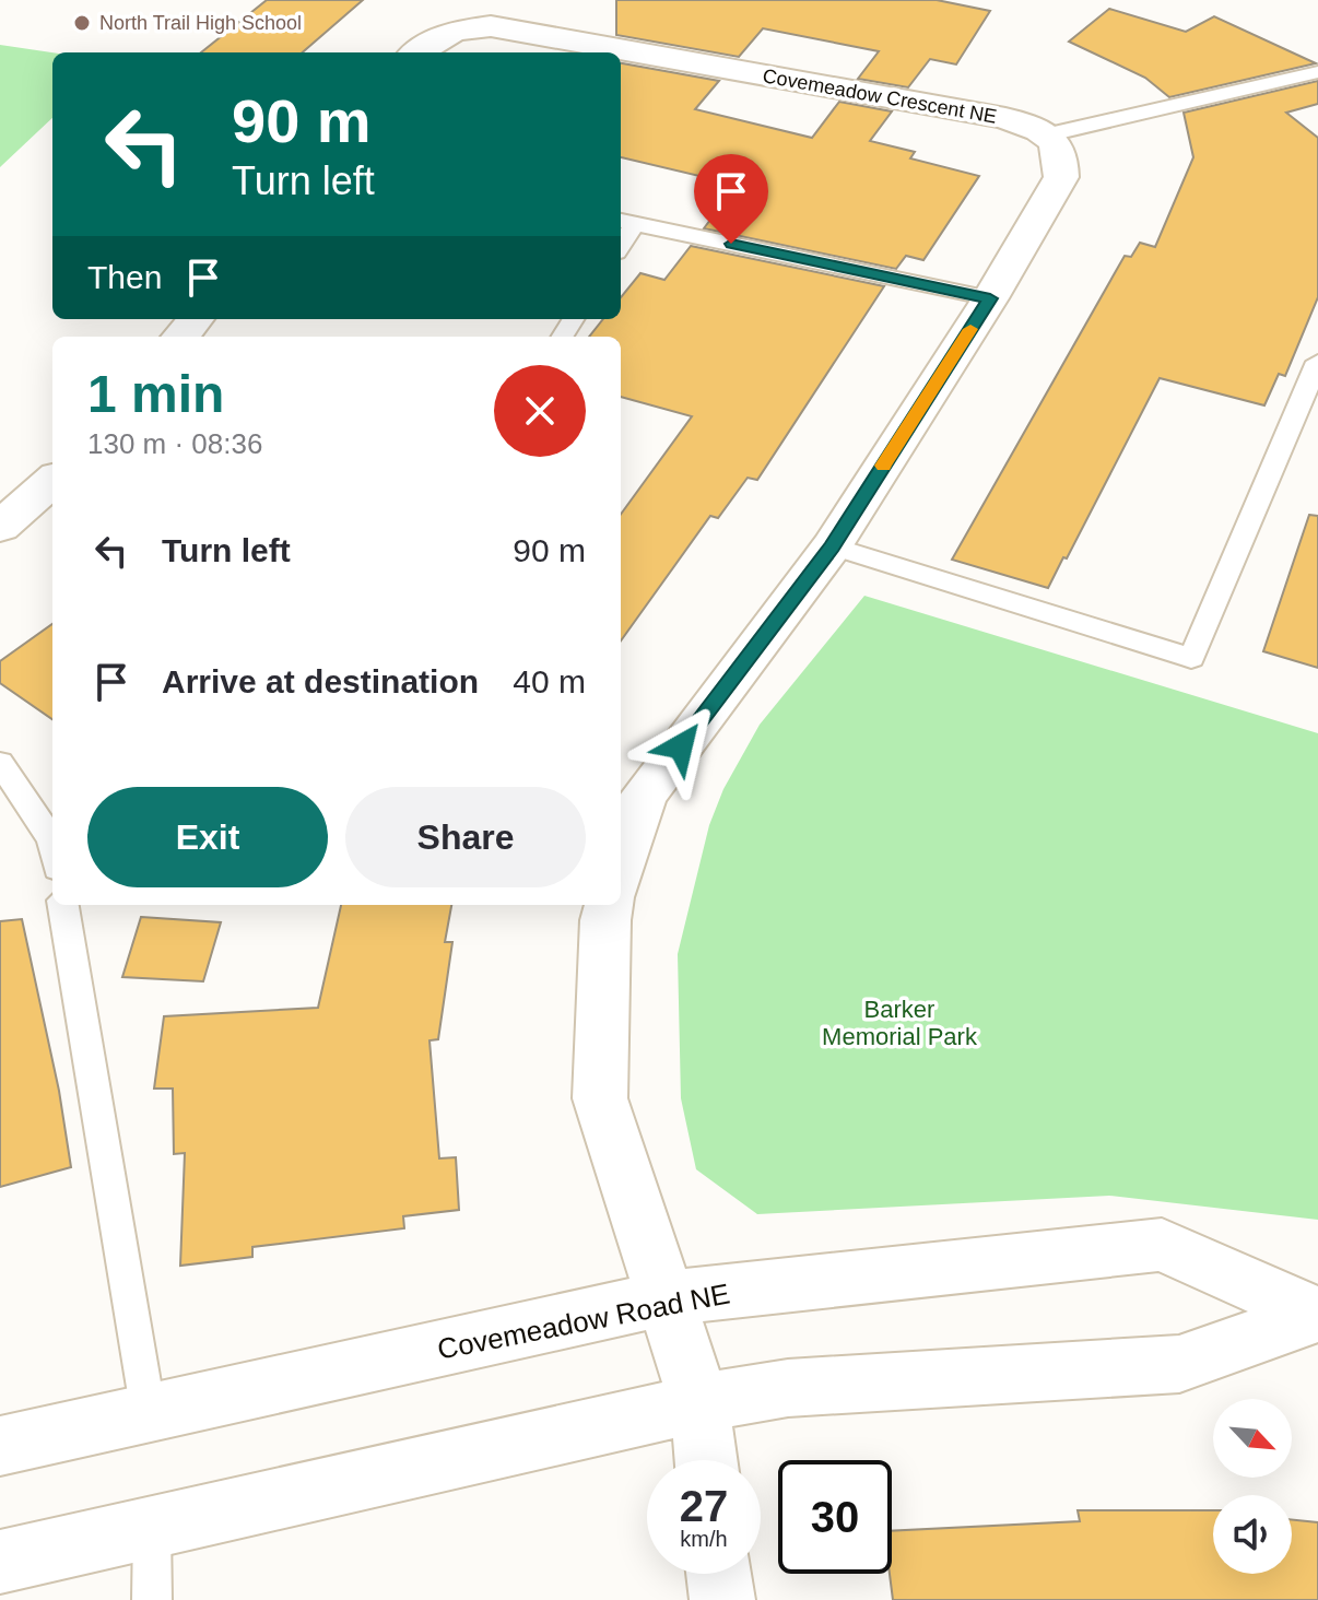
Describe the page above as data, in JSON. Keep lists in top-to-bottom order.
{
  "streets": {
    "street": ["Covemeadow Crescent NE", "Covemeadow Road NE"]
  },
  "parks": ["Barker Memorial Park"],
  "places": ["North Trail High School"],
  "north": "bottom right",
  "page": {
    "turn": ["90 m", "Turn left"],
    "then": "Then",
    "heading": ["1 min", "130 m · 08:36"],
    "list": [
      {
        "name": "Turn left",
        "value": "90 m"
      },
      {
        "name": "Arrive at destination",
        "value": "40 m"
      }
    ],
    "buttons": ["Exit", "Share"],
    "speed": "27 km/h",
    "limit": "30"
  }
}
